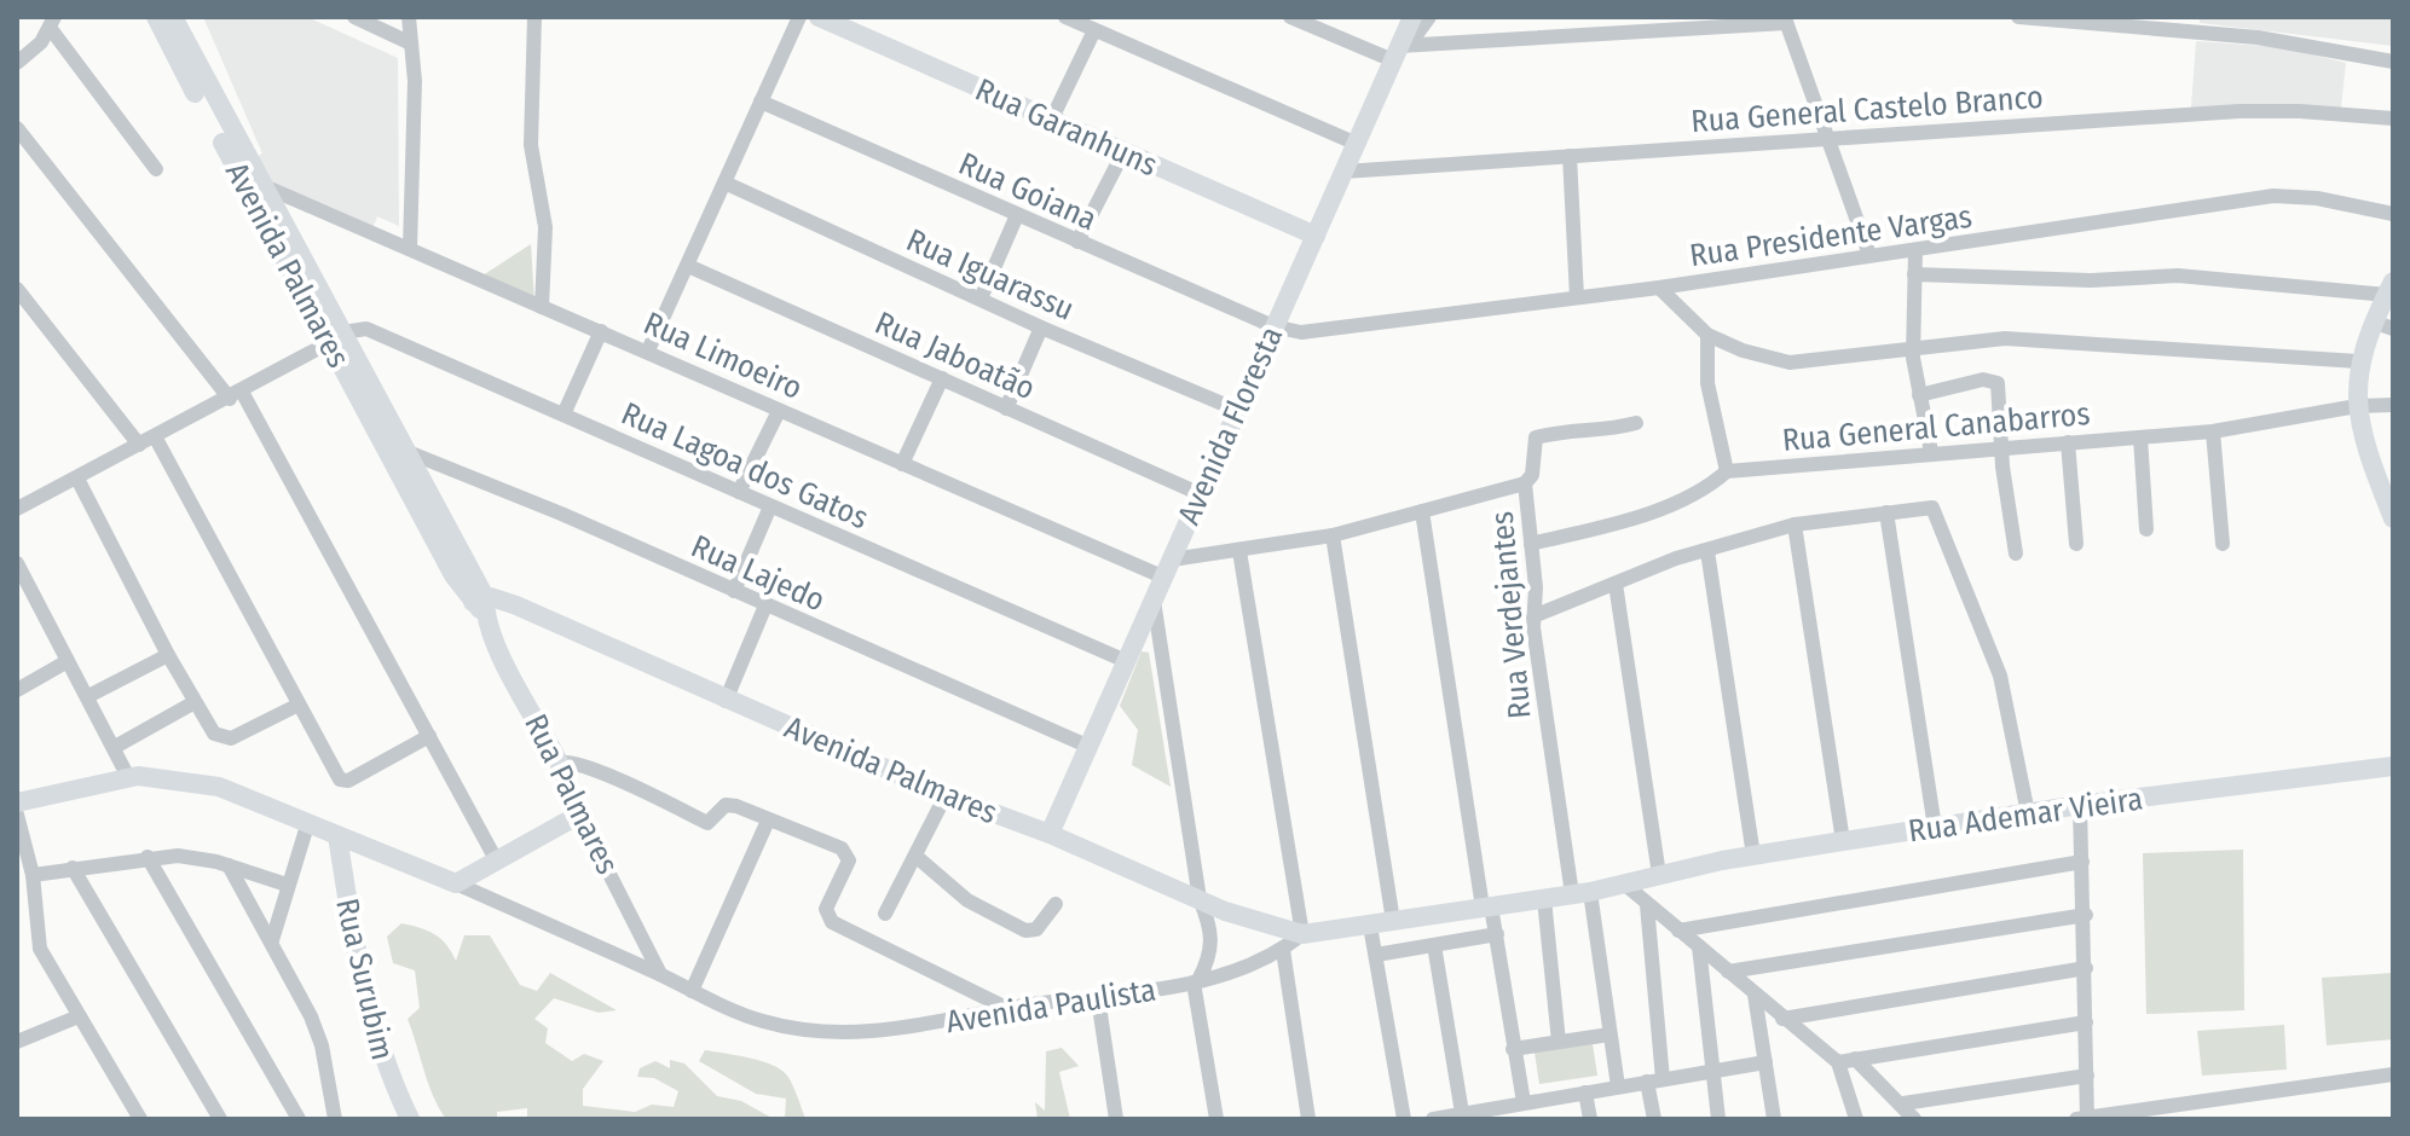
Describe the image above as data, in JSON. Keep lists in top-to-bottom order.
{
  "streets": {
    "main road": [
      "Rua Garanhuns",
      "Avenida Palmares",
      "Avenida Floresta",
      "Rua Palmares",
      "Rua Ademar Vieira",
      "Rua Surubim",
      "Avenida Paulista"
    ],
    "street": [
      "Rua General Castelo Branco",
      "Rua Goiana",
      "Rua Presidente Vargas",
      "Rua Iguarassu",
      "Rua Limoeiro",
      "Rua Jaboatão",
      "Rua General Canabarros",
      "Rua Lagoa dos Gatos",
      "Rua Lajedo",
      "Rua Verdejantes"
    ]
  },
  "crossings": [
    ["Rua General Castelo Branco", "Avenida Floresta"],
    ["Rua Garanhuns", "Avenida Floresta"],
    ["Rua Goiana", "Rua Presidente Vargas"],
    ["Rua Goiana", "Avenida Floresta"],
    ["Rua Presidente Vargas", "Avenida Floresta"],
    ["Avenida Palmares", "Rua Limoeiro"],
    ["Avenida Palmares", "Avenida Floresta"],
    ["Avenida Palmares", "Rua Lagoa dos Gatos"],
    ["Avenida Palmares", "Rua Lajedo"],
    ["Avenida Palmares", "Rua Palmares"],
    ["Avenida Palmares", "Avenida Paulista"],
    ["Rua Iguarassu", "Avenida Floresta"],
    ["Rua Limoeiro", "Avenida Floresta"],
    ["Rua Jaboatão", "Avenida Floresta"],
    ["Avenida Floresta", "Rua Lagoa dos Gatos"],
    ["Avenida Floresta", "Rua Lajedo"],
    ["Rua General Canabarros", "Rua Verdejantes"],
    ["Rua Palmares", "Avenida Paulista"],
    ["Rua Surubim", "Avenida Paulista"]
  ]
}
